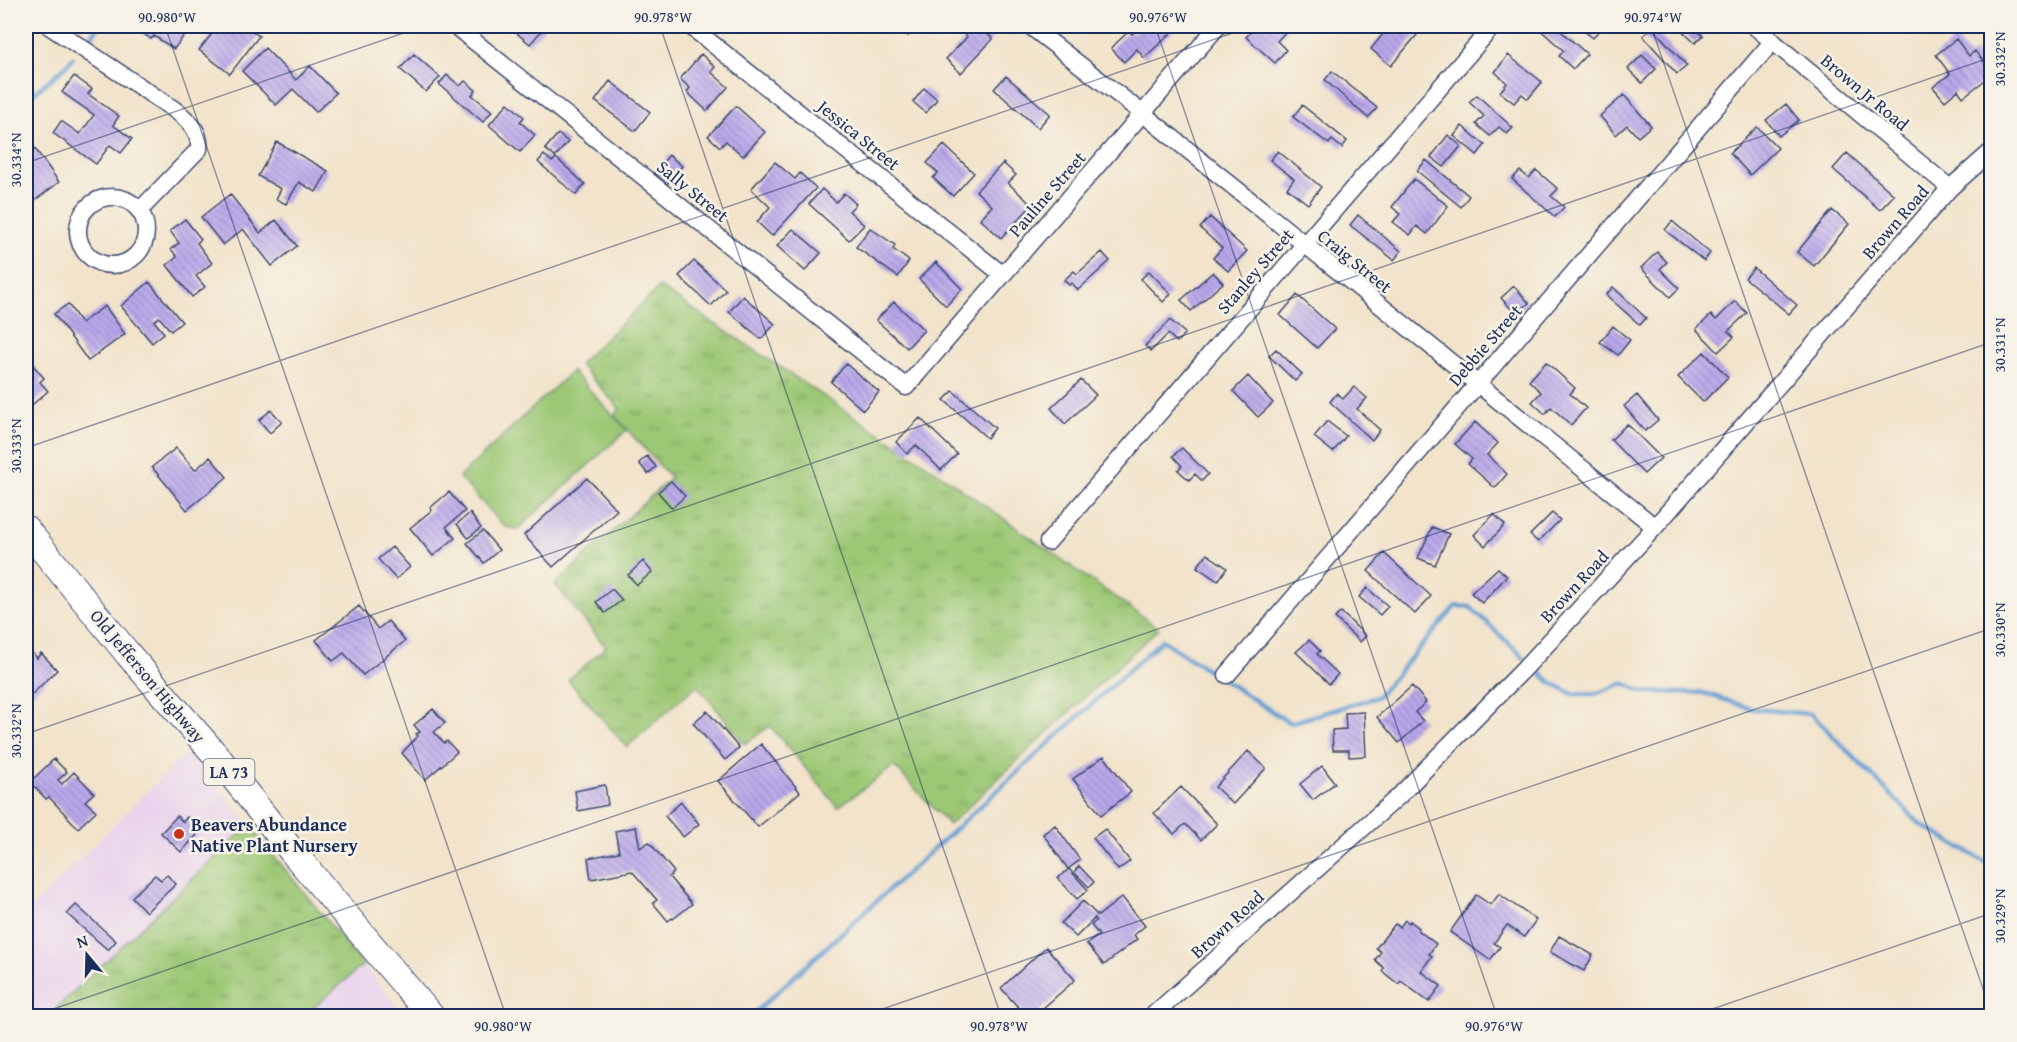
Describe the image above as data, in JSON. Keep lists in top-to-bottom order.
{
  "streets": {
    "main road": ["Old Jefferson Highway", "LA 73"],
    "street": [
      "Brown Jr Road",
      "Jessica Street",
      "Sally Street",
      "Pauline Street",
      "Brown Road",
      "Craig Street",
      "Stanley Street",
      "Debbie Street"
    ]
  },
  "crossings": [
    ["Brown Jr Road", "Brown Road"],
    ["Brown Jr Road", "Debbie Street"],
    ["Jessica Street", "Pauline Street"],
    ["Sally Street", "Pauline Street"],
    ["Pauline Street", "Craig Street"],
    ["Brown Road", "Craig Street"],
    ["Craig Street", "Stanley Street"],
    ["Craig Street", "Debbie Street"]
  ],
  "places": ["Beavers Abundance Native Plant Nursery"],
  "north": "top",
  "coordinates": [
    "90.980°W",
    "90.978°W",
    "90.976°W",
    "90.974°W",
    "30.332°N",
    "30.334°N",
    "30.331°N",
    "30.333°N",
    "30.330°N",
    "30.329°N"
  ]
}
